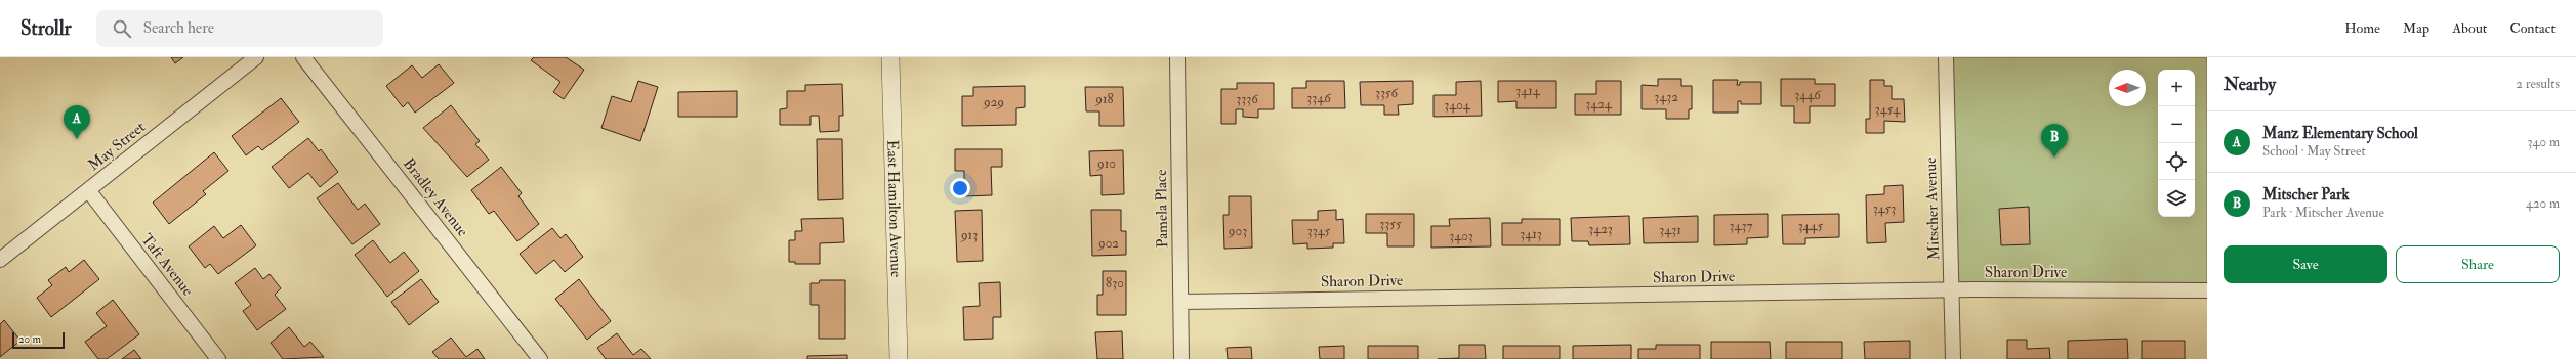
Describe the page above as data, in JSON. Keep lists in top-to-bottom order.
{
  "streets": {
    "street": [
      "May Street",
      "Bradley Avenue",
      "East Hamilton Avenue",
      "Pamela Place",
      "Mitscher Avenue",
      "Taft Avenue",
      "Sharon Drive"
    ]
  },
  "crossings": [
    ["May Street", "Taft Avenue"],
    ["Pamela Place", "Sharon Drive"],
    ["Mitscher Avenue", "Sharon Drive"]
  ],
  "house_numbers": [
    "3414",
    "3356",
    "3446",
    "3432",
    "3346",
    "918",
    "3336",
    "929",
    "3424",
    "3404",
    "3454",
    "910",
    "3453",
    "3355",
    "3437",
    "3445",
    "3423",
    "3431",
    "903",
    "3345",
    "3413",
    "913",
    "3403",
    "902",
    "830"
  ],
  "scale_bar": "20 m",
  "north": "left",
  "page": {
    "header": "Strollr",
    "search": "Search here",
    "nav": [
      "Home",
      "Map",
      "About",
      "Contact"
    ],
    "heading": ["Nearby", "2 results"],
    "map_buttons": ["+", "−"],
    "pins": ["A", "B"],
    "list": [
      {
        "mark": "A",
        "name": "Manz Elementary School",
        "note": "School · May Street",
        "value": "340 m"
      },
      {
        "mark": "B",
        "name": "Mitscher Park",
        "note": "Park · Mitscher Avenue",
        "value": "420 m"
      }
    ],
    "buttons": ["Save", "Share"],
    "scale": "20 m"
  }
}
